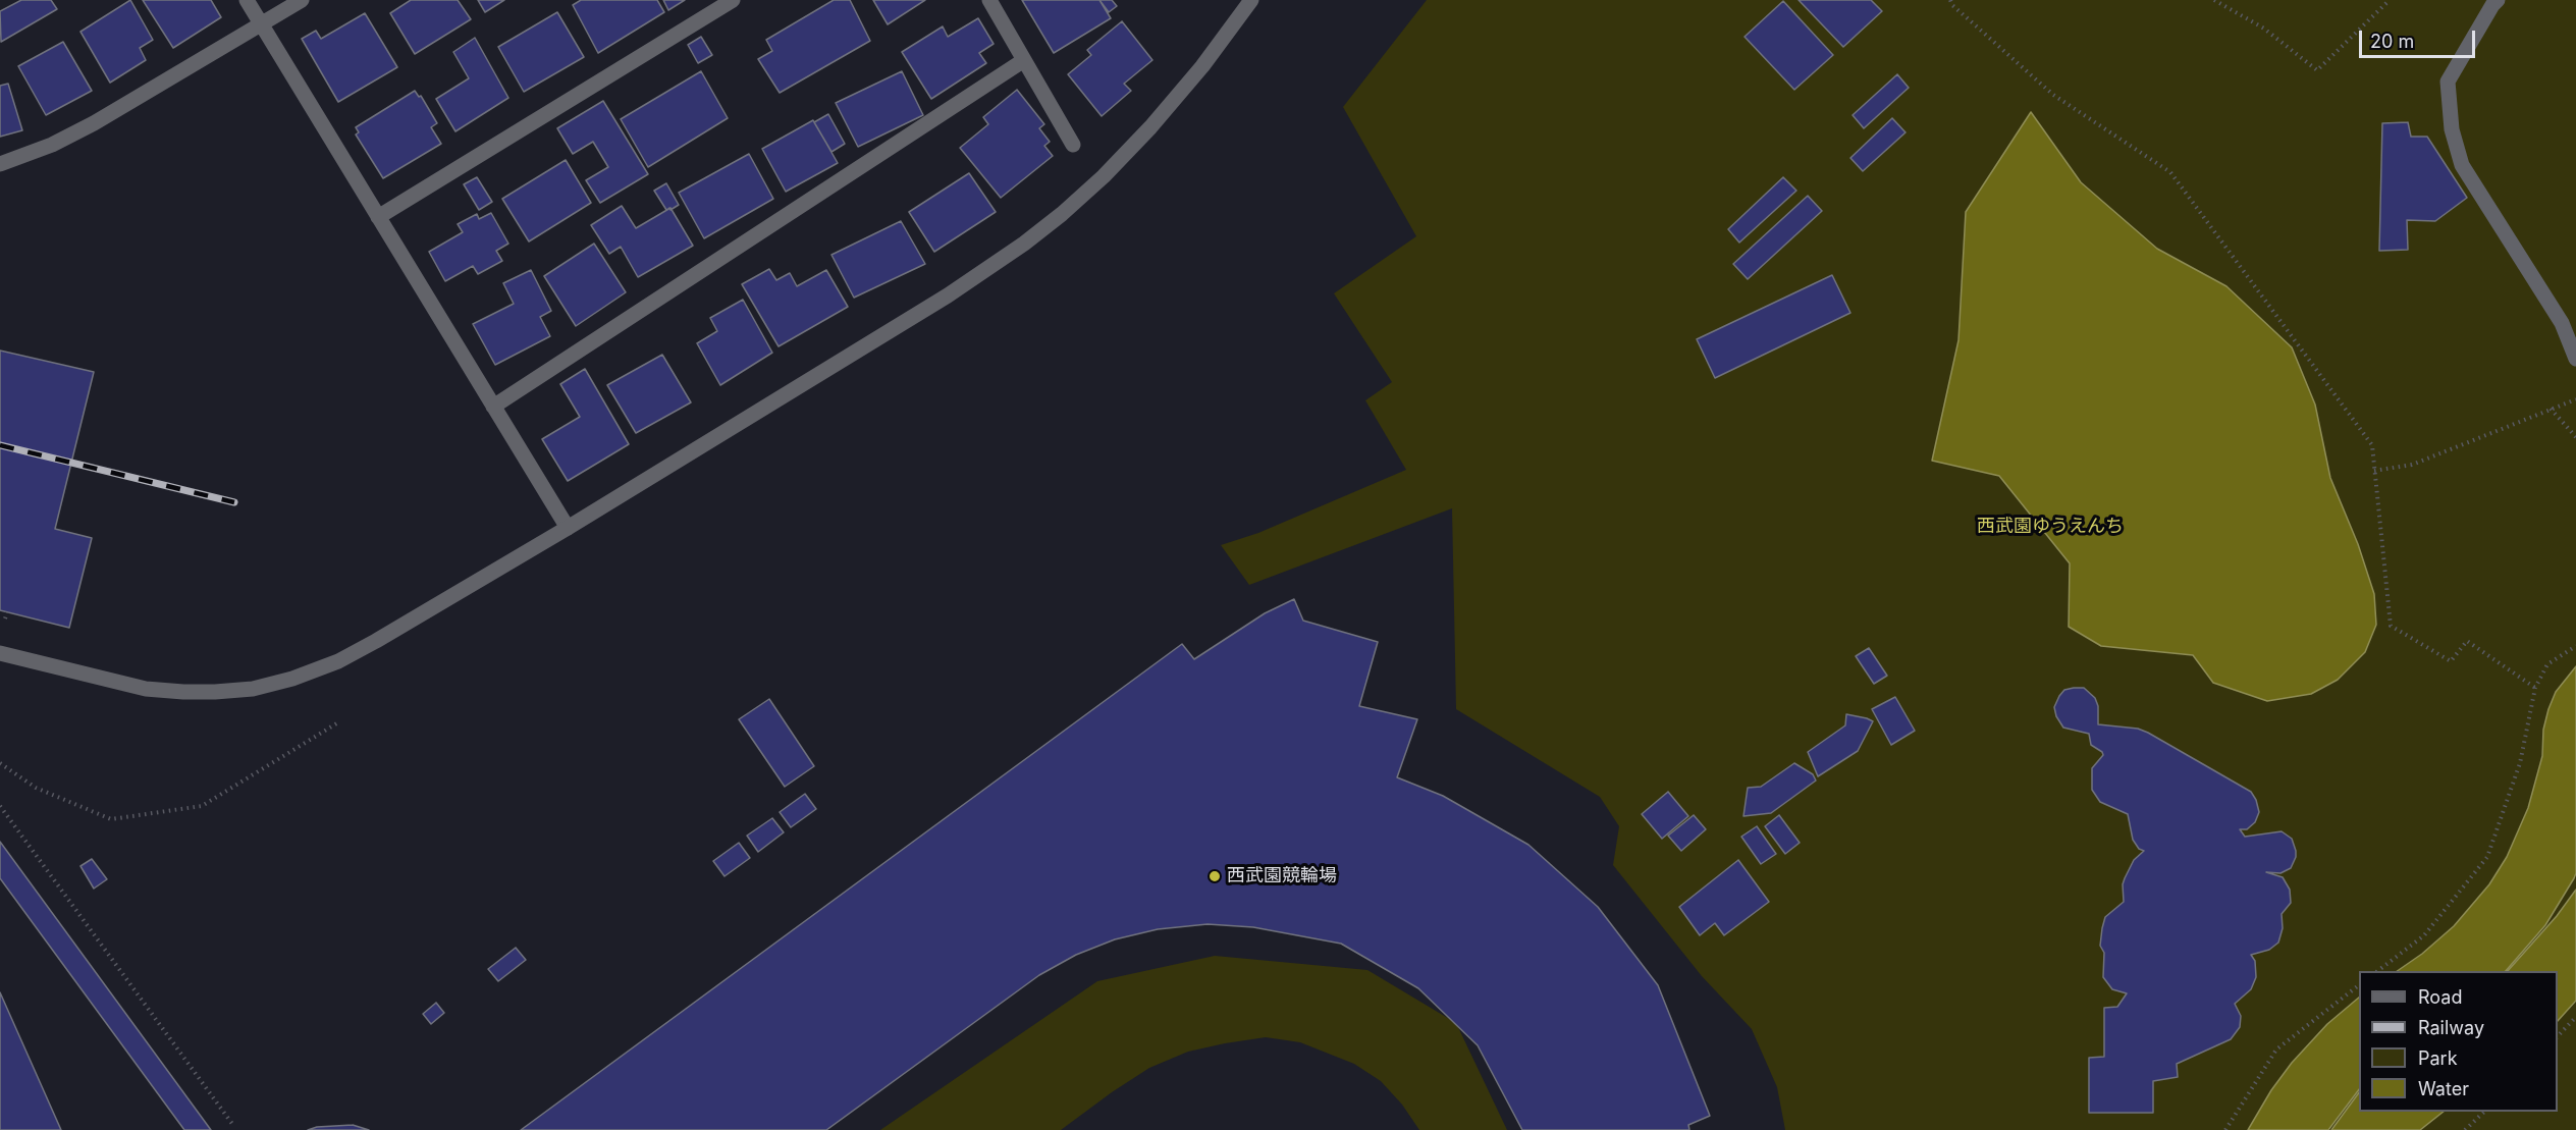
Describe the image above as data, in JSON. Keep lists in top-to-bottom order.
{
  "parks": ["西武園ゆうえんち"],
  "places": ["西武園競輪場"],
  "legend": [
    "Road",
    "Railway",
    "Park",
    "Water"
  ],
  "scale_bar": "20 m"
}
